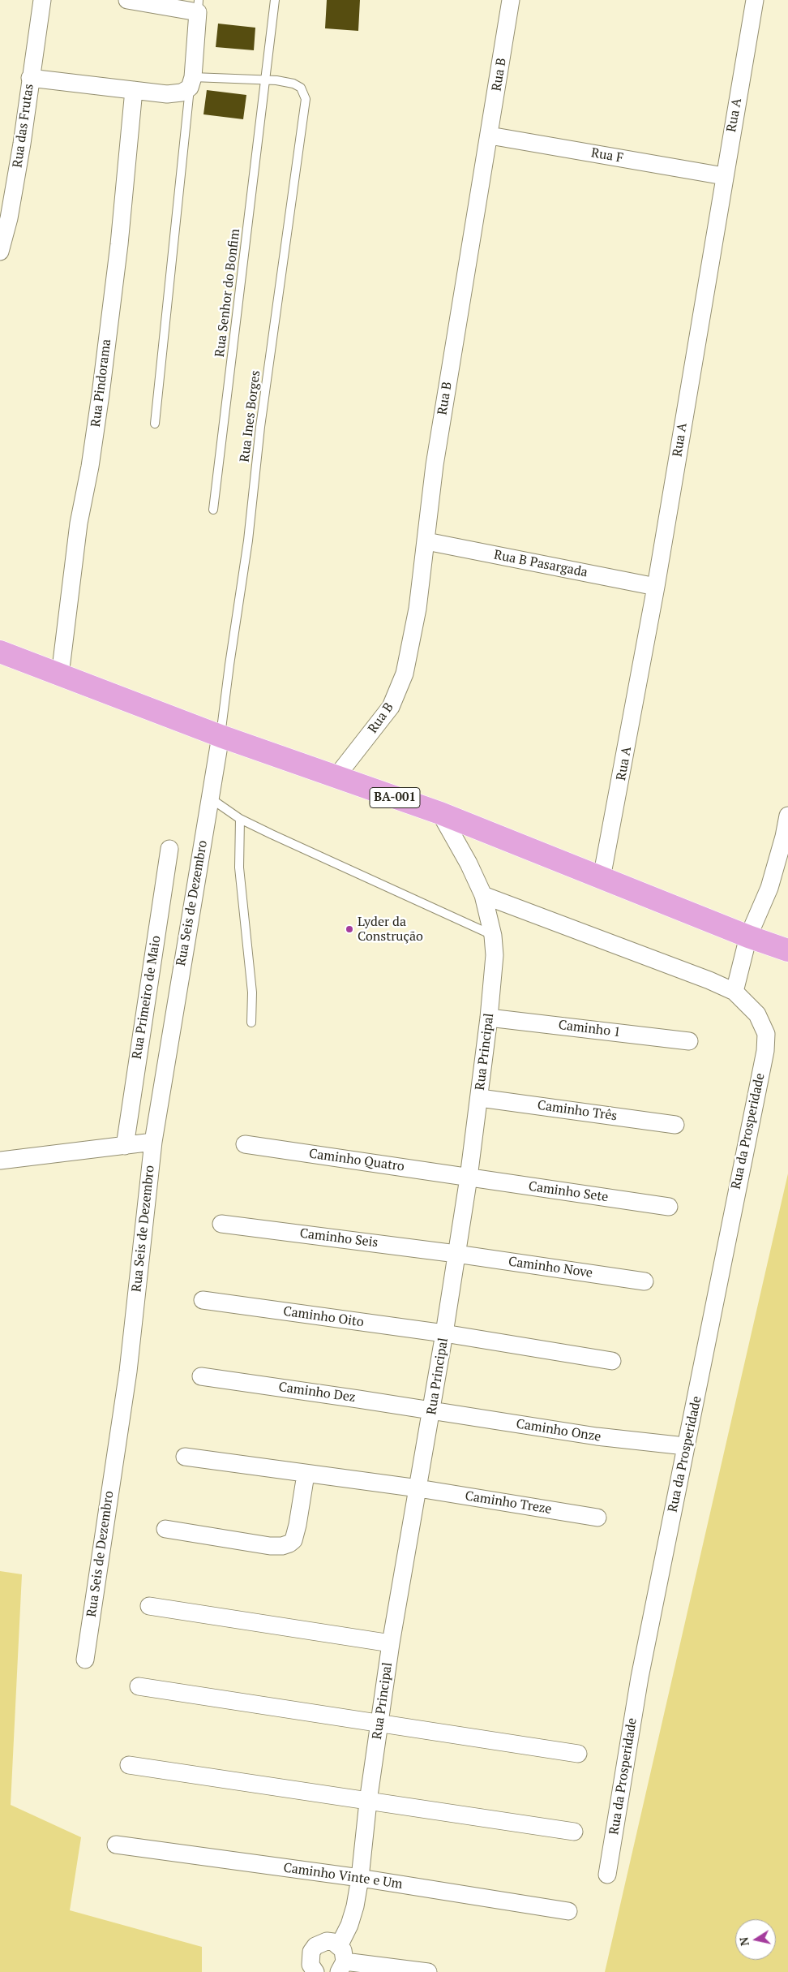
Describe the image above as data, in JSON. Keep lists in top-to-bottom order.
{
  "streets": {
    "main road": ["BA-001"],
    "street": [
      "Rua B",
      "Rua A",
      "Rua das Frutas",
      "Rua F",
      "Rua Pindorama",
      "Rua B Pasargada",
      "Rua Seis de Dezembro",
      "Rua Primeiro de Maio",
      "Caminho 1",
      "Rua Principal",
      "Caminho Três",
      "Rua da Prosperidade",
      "Caminho Quatro",
      "Caminho Sete",
      "Caminho Seis",
      "Caminho Nove",
      "Caminho Oito",
      "Caminho Dez",
      "Caminho Onze",
      "Caminho Treze",
      "Caminho Vinte e Um"
    ],
    "lane": ["Rua Senhor do Bonfim", "Rua Ines Borges"]
  },
  "crossings": [
    ["Rua B", "Rua F"],
    ["Rua B", "Rua B Pasargada"],
    ["Rua B", "BA-001"],
    ["Rua A", "Rua F"],
    ["Rua A", "Rua B Pasargada"],
    ["Rua A", "BA-001"],
    ["Rua Senhor do Bonfim", "Rua Ines Borges"],
    ["Rua Pindorama", "BA-001"],
    ["Rua Ines Borges", "BA-001"],
    ["Rua Ines Borges", "Rua Seis de Dezembro"],
    ["BA-001", "Rua Seis de Dezembro"],
    ["BA-001", "Rua Principal"],
    ["Caminho 1", "Rua Principal"],
    ["Rua Principal", "Caminho Três"],
    ["Rua Principal", "Caminho Quatro"],
    ["Rua Principal", "Caminho Sete"],
    ["Rua Principal", "Caminho Seis"],
    ["Rua Principal", "Caminho Nove"],
    ["Rua Principal", "Caminho Oito"],
    ["Rua Principal", "Caminho Dez"],
    ["Rua Principal", "Caminho Onze"],
    ["Rua Principal", "Caminho Treze"],
    ["Rua Principal", "Caminho Vinte e Um"],
    ["Rua da Prosperidade", "Caminho Onze"],
    ["Caminho Quatro", "Caminho Sete"],
    ["Caminho Seis", "Caminho Nove"],
    ["Caminho Dez", "Caminho Onze"]
  ],
  "places": ["Lyder da Construção"],
  "north": "left"
}
